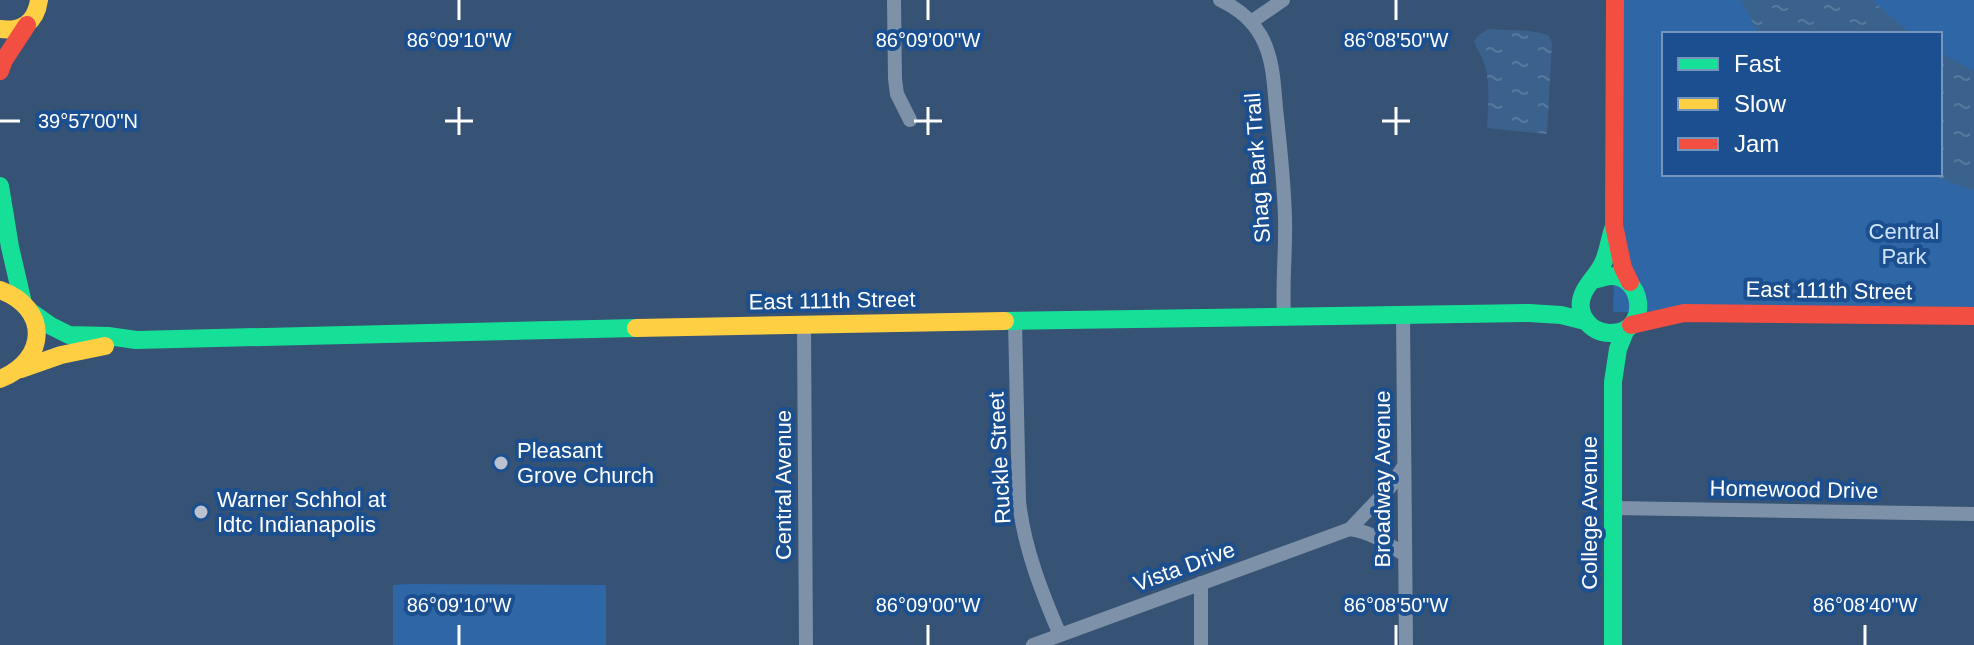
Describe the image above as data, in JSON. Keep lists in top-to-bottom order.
{
  "streets": {
    "main road": ["East 111th Street", "College Avenue"],
    "street": [
      "Shag Bark Trail",
      "Ruckle Street",
      "Broadway Avenue",
      "Central Avenue",
      "Homewood Drive",
      "Vista Drive"
    ]
  },
  "crossings": [
    ["Shag Bark Trail", "East 111th Street"],
    ["East 111th Street", "Ruckle Street"],
    ["East 111th Street", "Broadway Avenue"],
    ["East 111th Street", "Central Avenue"],
    ["East 111th Street", "College Avenue"],
    ["Ruckle Street", "Vista Drive"],
    ["Broadway Avenue", "Vista Drive"],
    ["Homewood Drive", "College Avenue"]
  ],
  "parks": ["Central Park"],
  "places": ["Pleasant Grove Church", "Warner Schhol at Idtc Indianapolis"],
  "legend": ["Fast", "Slow", "Jam"],
  "coordinates": [
    "86°09'10\"W",
    "86°09'00\"W",
    "86°08'50\"W",
    "39°57'00\"N",
    "86°08'40\"W"
  ]
}
